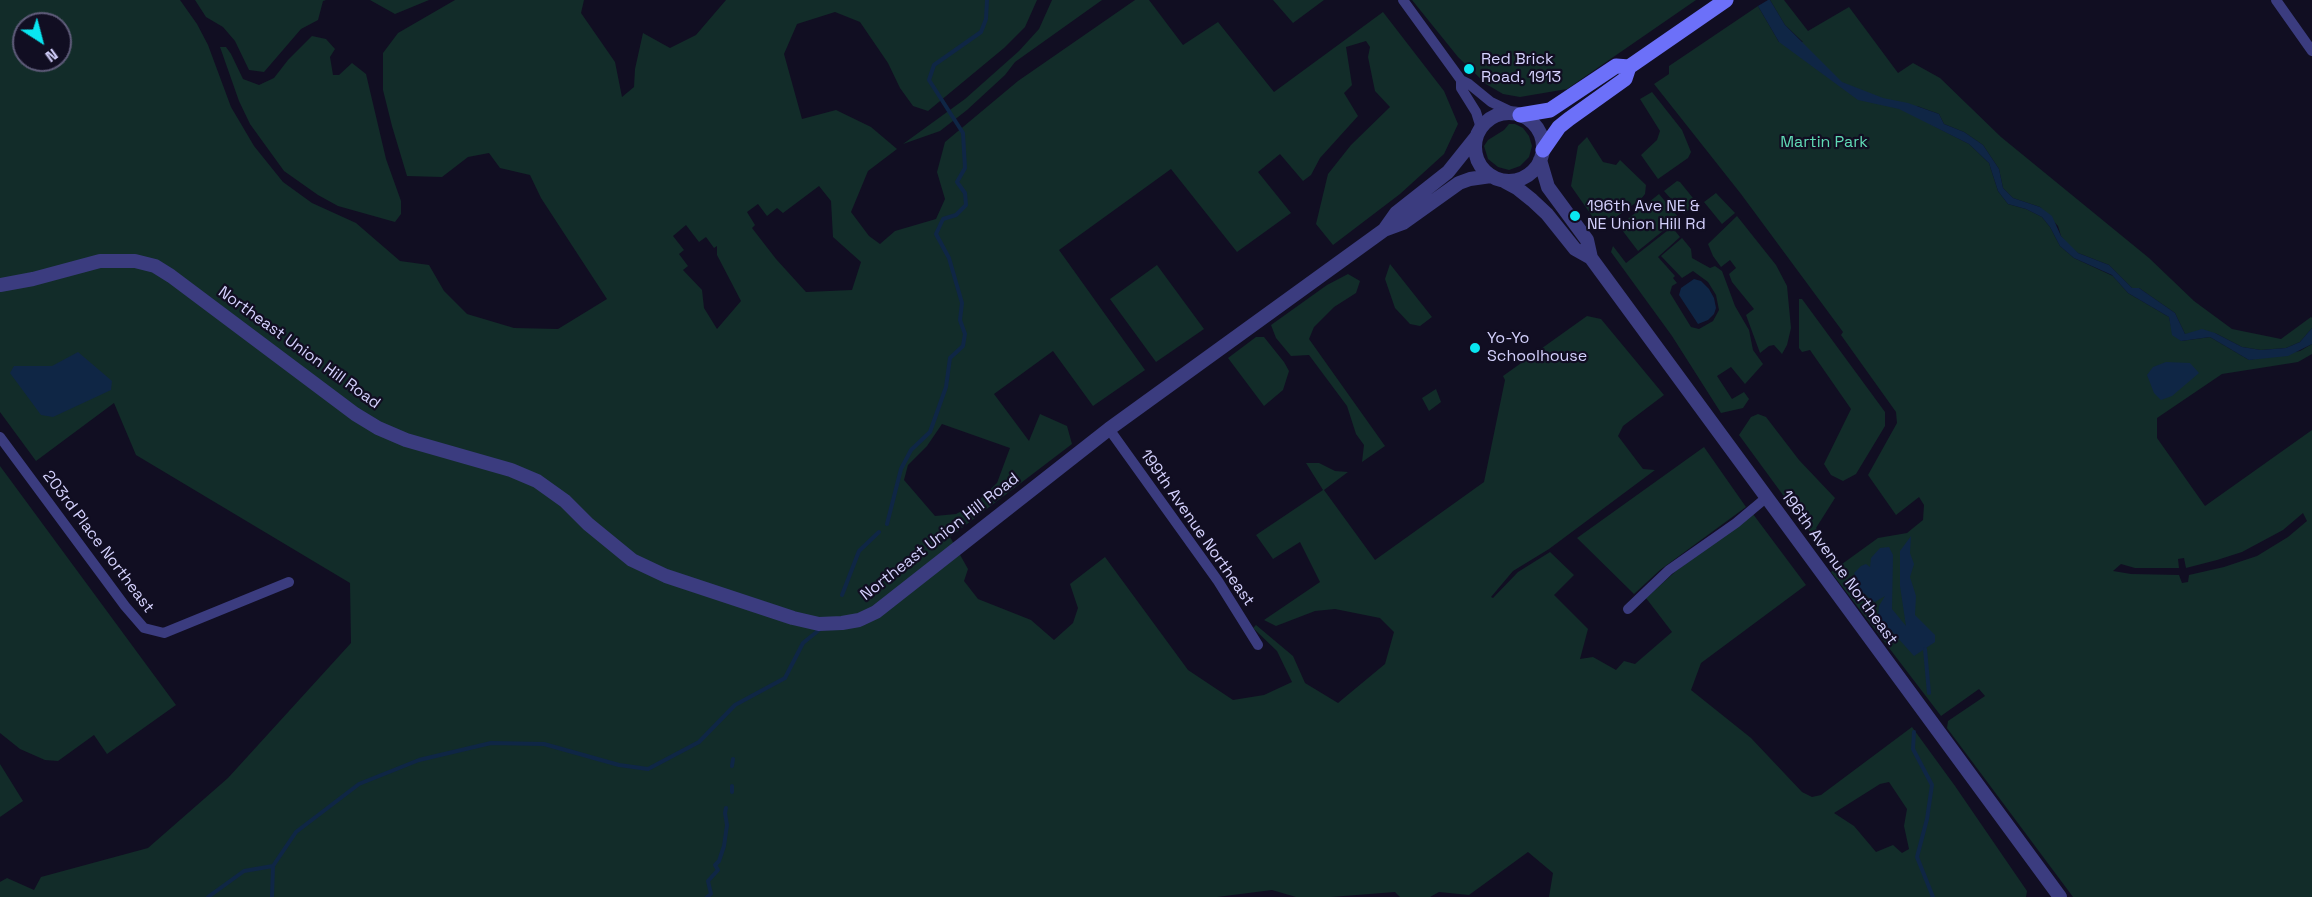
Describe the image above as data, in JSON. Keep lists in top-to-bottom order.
{
  "streets": {
    "street": [
      "Northeast Union Hill Road",
      "199th Avenue Northeast",
      "203rd Place Northeast",
      "196th Avenue Northeast"
    ]
  },
  "crossings": [
    ["Northeast Union Hill Road", "199th Avenue Northeast"],
    ["Northeast Union Hill Road", "196th Avenue Northeast"]
  ],
  "parks": ["Martin Park"],
  "places": ["Red Brick Road, 1913", "196th Ave NE & NE Union Hill Rd", "Yo-Yo Schoolhouse"],
  "north": "bottom right"
}
